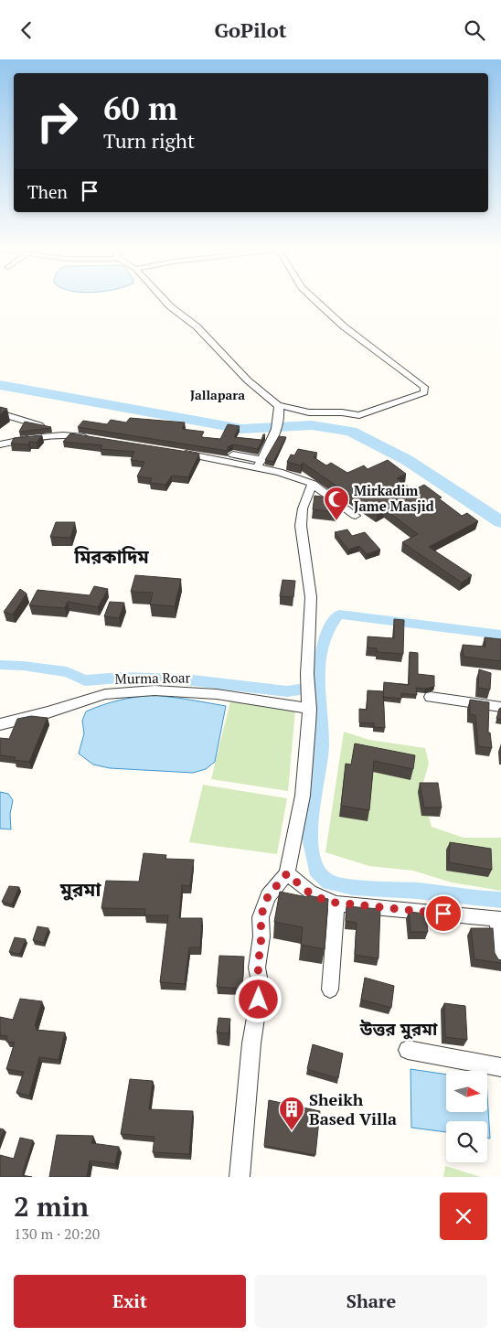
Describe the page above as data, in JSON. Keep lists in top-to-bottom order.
{
  "streets": {
    "street": ["Murma Roar"]
  },
  "districts": [
    "Jallapara",
    "মিরকাদিম",
    "মুরমা",
    "উত্তর মুরমা"
  ],
  "places": {
    "mosque": ["Mirkadim Jame Masjid"],
    "building": ["Sheikh Based Villa"]
  },
  "north": "right",
  "page": {
    "header": "GoPilot",
    "turn": ["60 m", "Turn right"],
    "then": "Then",
    "heading": ["2 min", "130 m · 20:20"],
    "buttons": ["Exit", "Share"]
  }
}
